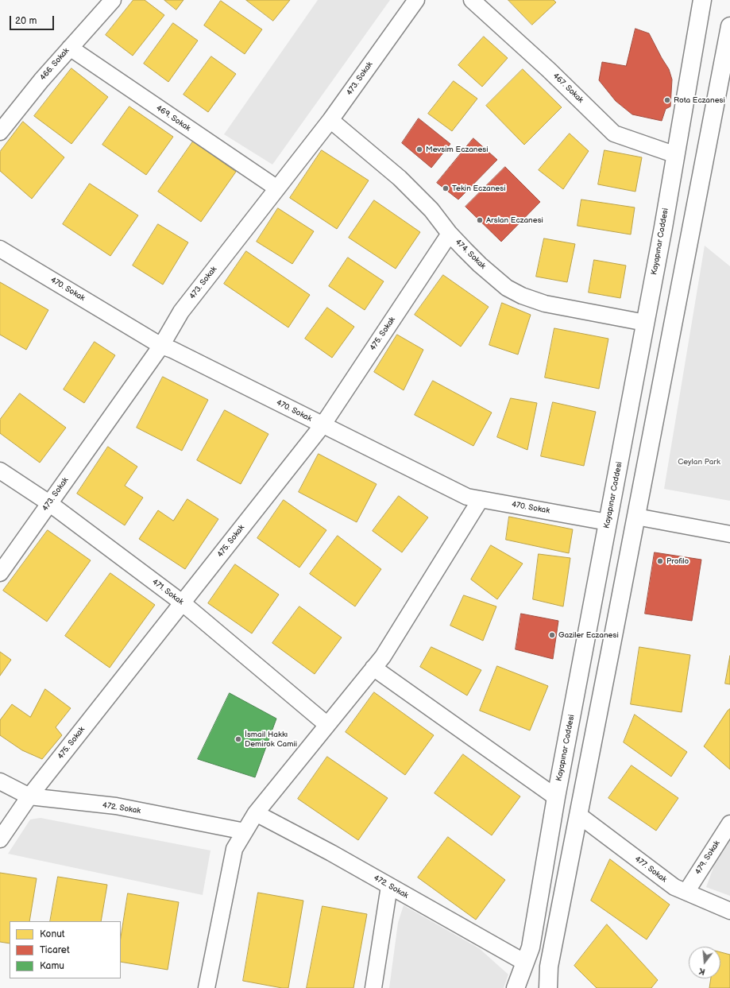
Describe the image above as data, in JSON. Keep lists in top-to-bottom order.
{
  "streets": {
    "main road": ["Kayapınar Caddesi"],
    "street": [
      "466. Sokak",
      "473. Sokak",
      "467. Sokak",
      "469. Sokak",
      "474. Sokak",
      "470. Sokak",
      "475. Sokak",
      "471. Sokak",
      "472. Sokak",
      "479. Sokak",
      "477. Sokak"
    ]
  },
  "crossings": [
    ["466. Sokak", "469. Sokak"],
    ["473. Sokak", "469. Sokak"],
    ["473. Sokak", "474. Sokak"],
    ["473. Sokak", "470. Sokak"],
    ["473. Sokak", "471. Sokak"],
    ["467. Sokak", "Kayapınar Caddesi"],
    ["Kayapınar Caddesi", "474. Sokak"],
    ["Kayapınar Caddesi", "470. Sokak"],
    ["Kayapınar Caddesi", "472. Sokak"],
    ["474. Sokak", "475. Sokak"],
    ["470. Sokak", "475. Sokak"],
    ["475. Sokak", "471. Sokak"],
    ["475. Sokak", "472. Sokak"],
    ["479. Sokak", "477. Sokak"]
  ],
  "parks": ["Ceylan Park"],
  "places": [
    "Rota Eczanesi",
    "Mevsim Eczanesi",
    "Tekin Eczanesi",
    "Arslan Eczanesi",
    "Profilo",
    "Gaziler Eczanesi",
    "İsmail Hakkı Demirok Camii"
  ],
  "legend": ["Konut", "Ticaret", "Kamu"],
  "scale_bar": "20 m",
  "north": "bottom"
}
